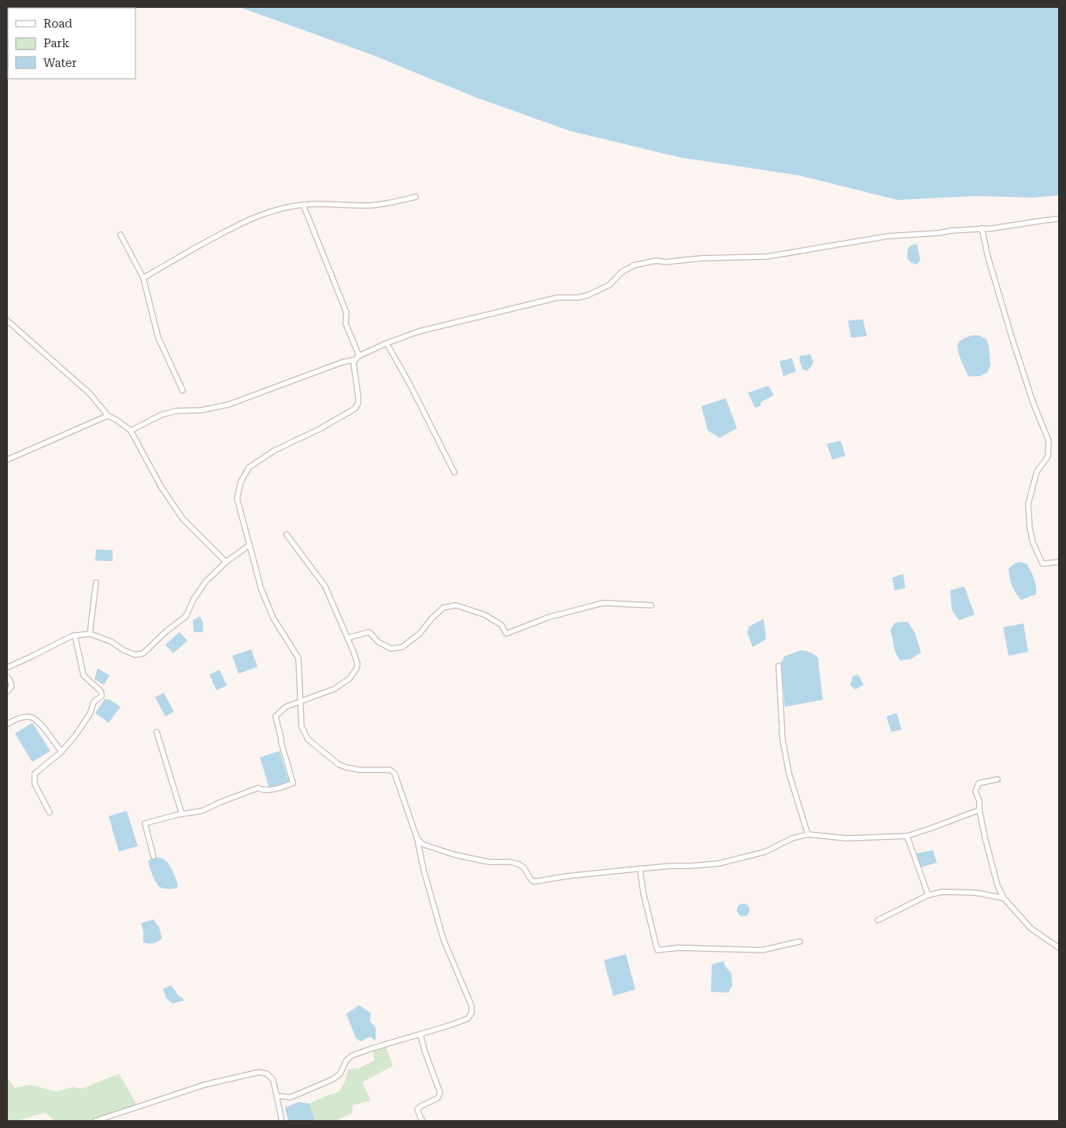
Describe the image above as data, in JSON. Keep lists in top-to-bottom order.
{
  "legend": ["Road", "Park", "Water"]
}
